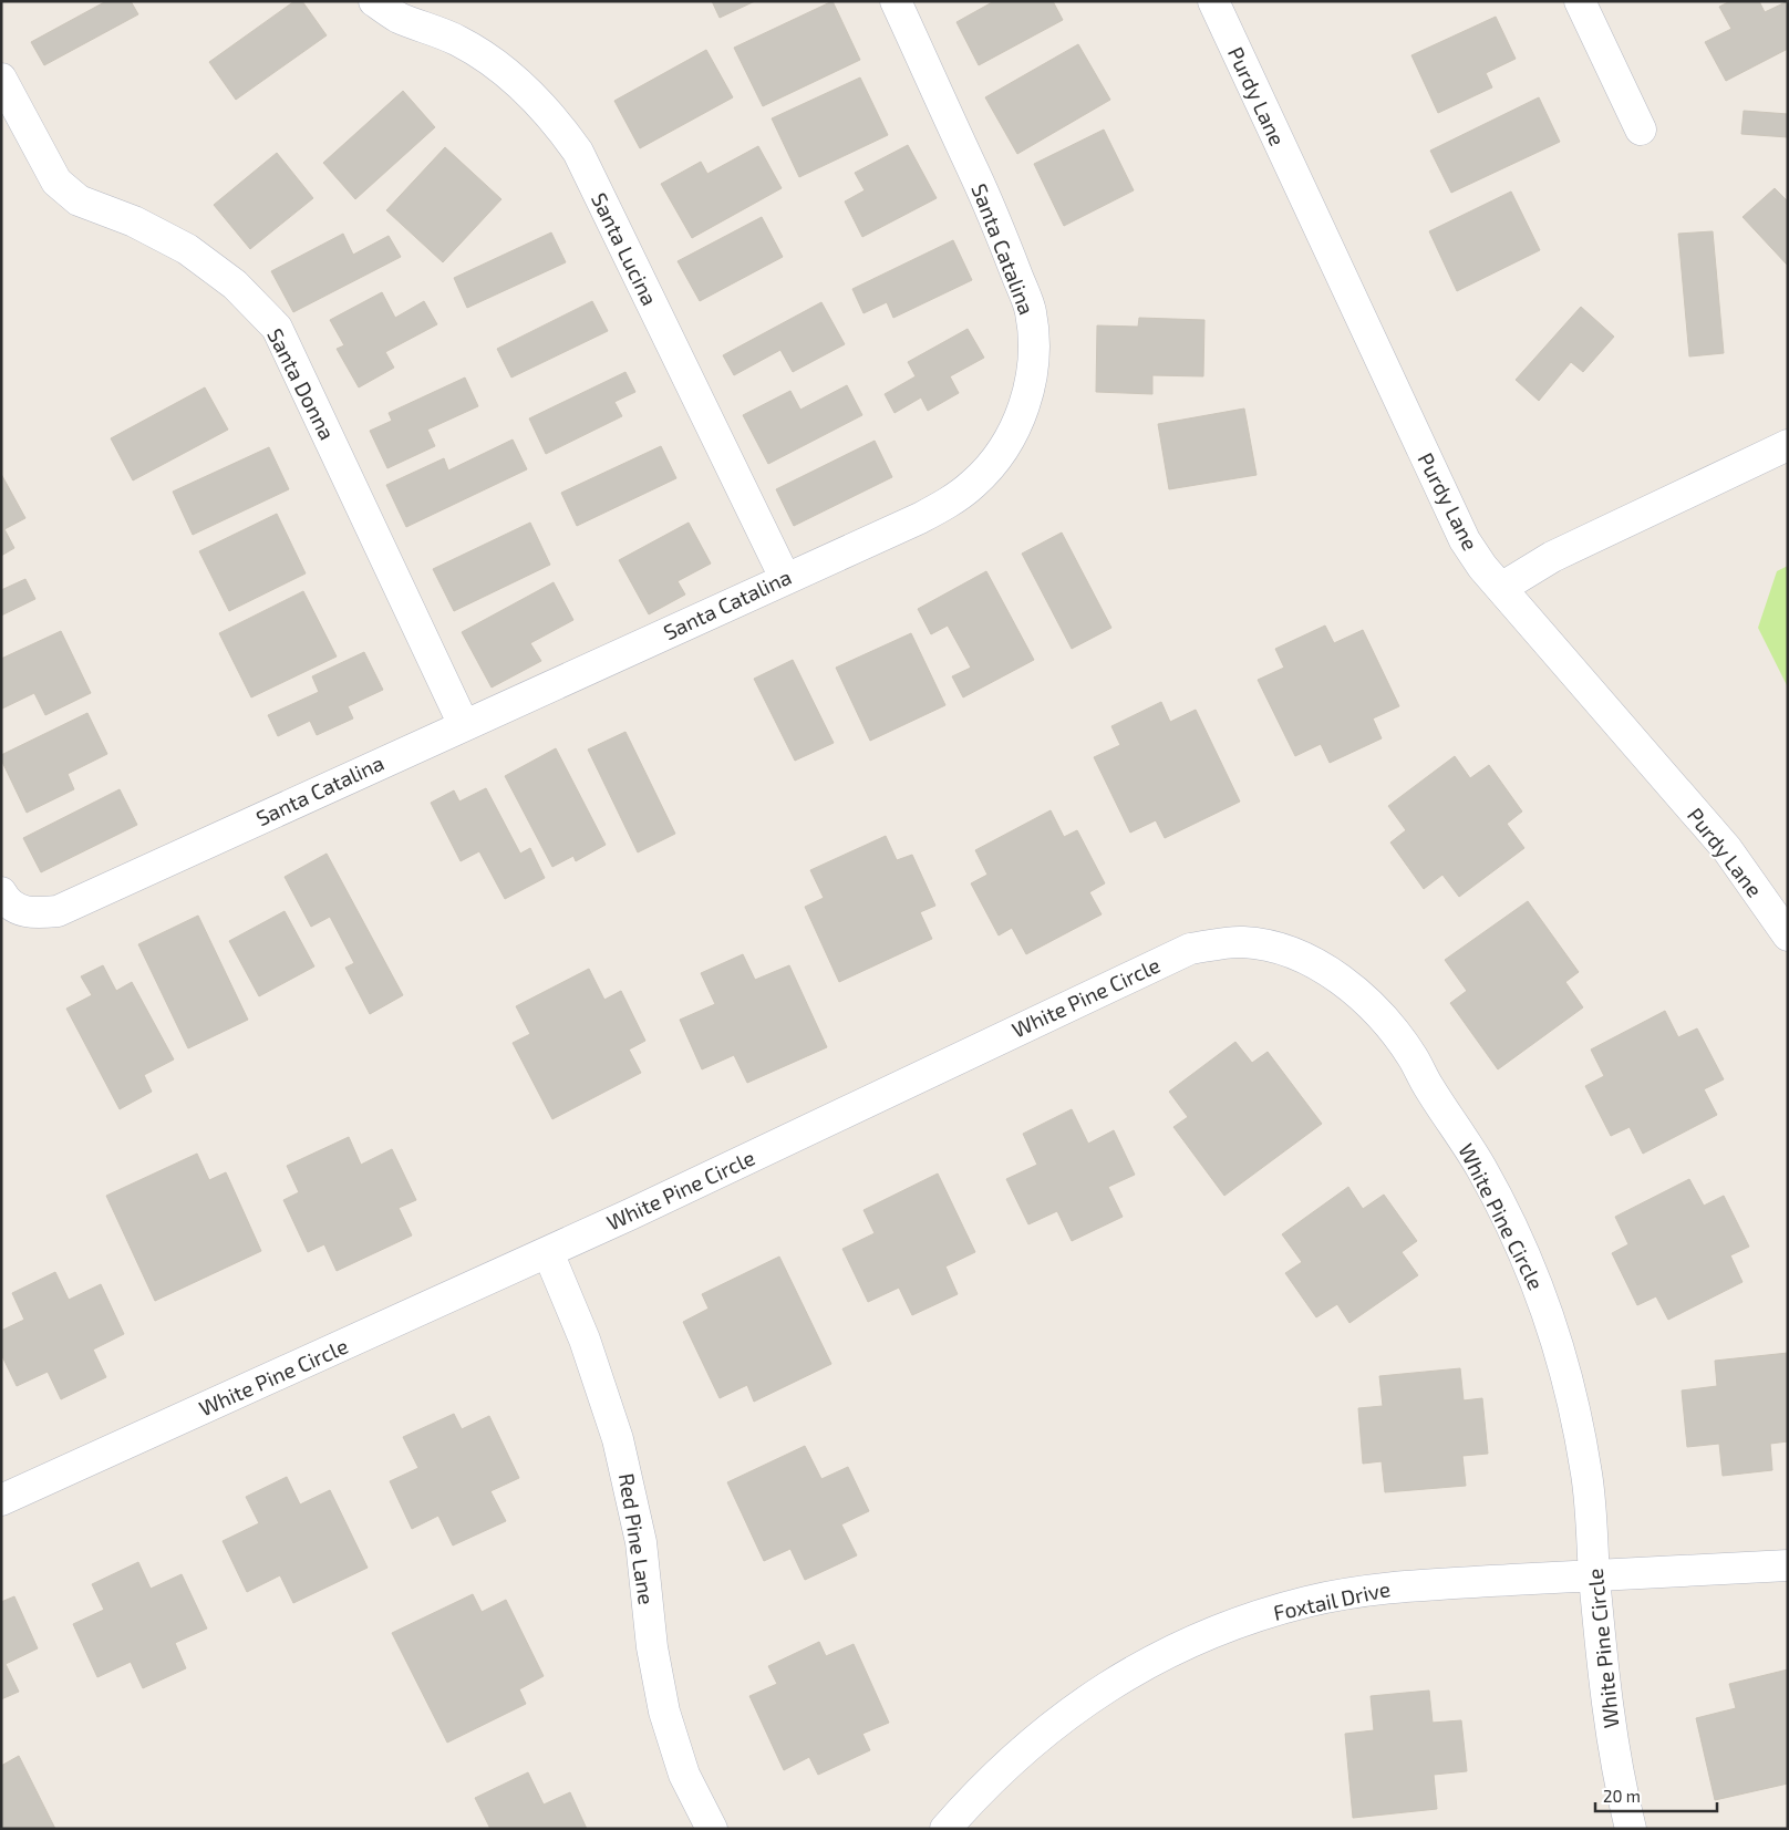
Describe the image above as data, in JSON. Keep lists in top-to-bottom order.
{
  "streets": {
    "street": [
      "Purdy Lane",
      "Santa Lucina",
      "Santa Catalina",
      "Santa Donna",
      "White Pine Circle",
      "Red Pine Lane",
      "Foxtail Drive"
    ]
  },
  "crossings": [
    ["Santa Lucina", "Santa Catalina"],
    ["Santa Catalina", "Santa Donna"],
    ["White Pine Circle", "Red Pine Lane"],
    ["White Pine Circle", "Foxtail Drive"]
  ],
  "scale_bar": "20 m"
}
